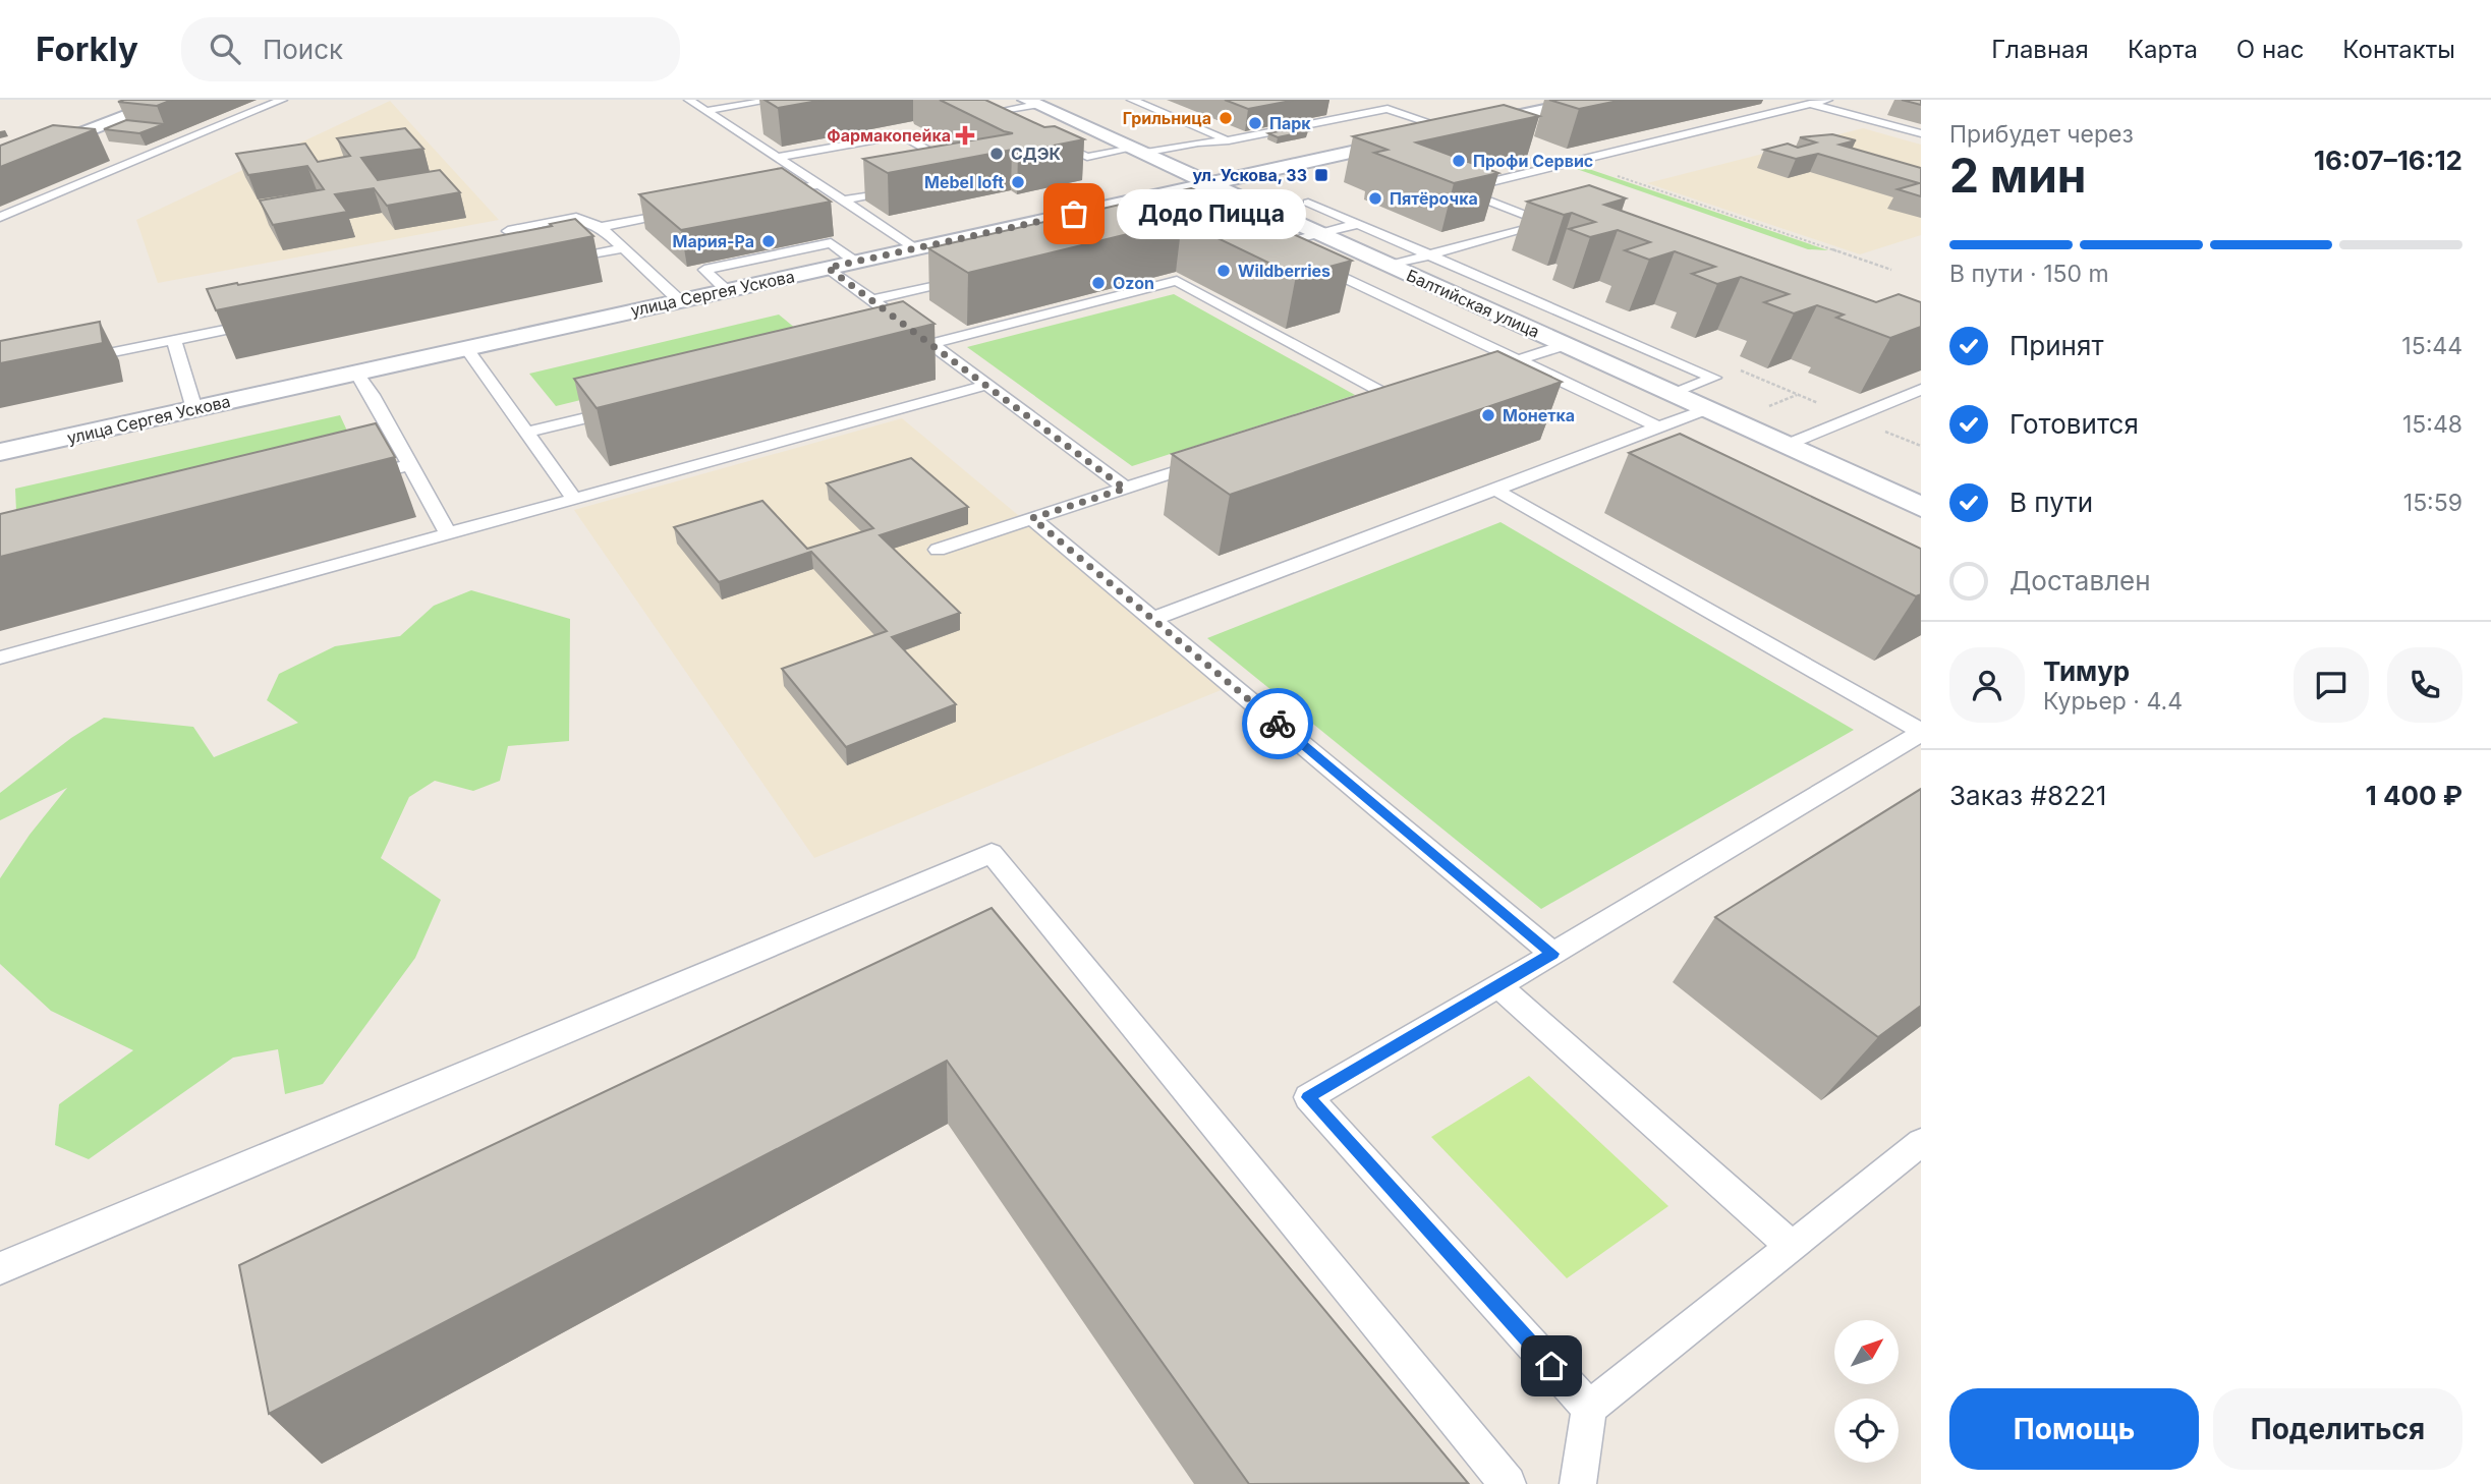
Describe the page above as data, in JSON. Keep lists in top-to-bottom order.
{
  "streets": {
    "street": ["улица Сергея Ускова", "Балтийская улица"]
  },
  "crossings": [
    ["улица Сергея Ускова", "Балтийская улица"]
  ],
  "places": {
    "other": [
      "Грильница",
      "Парк",
      "СДЭК",
      "Профи Сервис",
      "Mebel loft",
      "Пятёрочка",
      "Додо Пицца",
      "Мария-Ра",
      "Wildberries",
      "Ozon",
      "Монетка"
    ],
    "health": ["Фармакопейка"],
    "transit": ["ул. Ускова, 33"]
  },
  "north": "top right",
  "page": {
    "header": "Forkly",
    "search": "Поиск",
    "nav": [
      "Главная",
      "Карта",
      "О нас",
      "Контакты"
    ],
    "heading": ["2 мин", "Прибудет через", "16:07–16:12"],
    "panel": [
      "Тимур",
      "Курьер · 4.4",
      "Заказ #8221",
      "1 400 ₽"
    ],
    "bubble": "Додо Пицца",
    "bar": "В пути · 150 m",
    "list": [
      ["Принят", "15:44"],
      ["Готовится", "15:48"],
      ["В пути", "15:59"],
      "Доставлен"
    ],
    "buttons": ["Помощь", "Поделиться"]
  }
}
